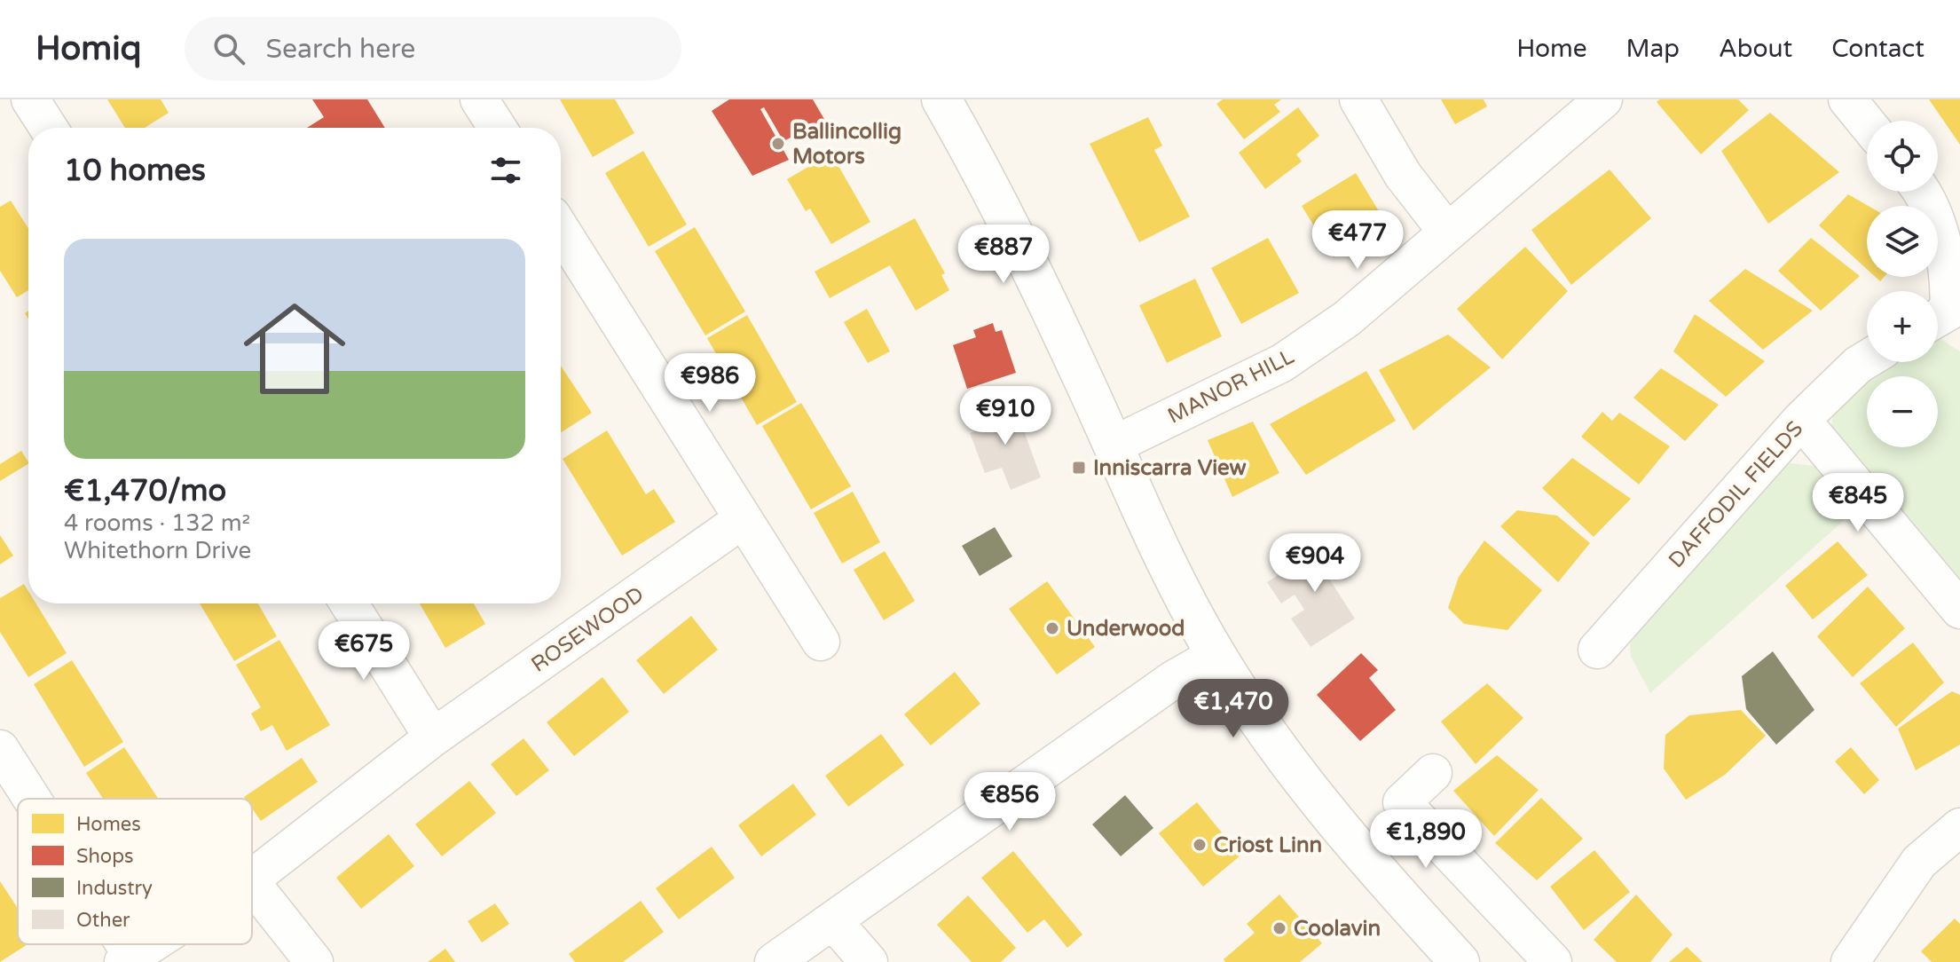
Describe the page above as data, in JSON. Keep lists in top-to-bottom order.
{
  "streets": {
    "street": ["MANOR HILL", "DAFFODIL FIELDS", "ROSEWOOD"]
  },
  "places": {
    "other": [
      "Ballincollig Motors",
      "Underwood",
      "Criost Linn",
      "Coolavin"
    ],
    "transit": ["Inniscarra View"]
  },
  "legend": [
    "Homes",
    "Shops",
    "Industry",
    "Other"
  ],
  "page": {
    "header": "Homiq",
    "search": "Search here",
    "nav": [
      "Home",
      "Map",
      "About",
      "Contact"
    ],
    "map_buttons": ["+", "−"],
    "heading": "10 homes",
    "price": [
      "€477",
      "€887",
      "€986",
      "€910",
      "€845",
      "€904",
      "€675",
      "€1,470",
      "€856",
      "€1,890"
    ],
    "list": [
      {
        "name": "€1,470/mo",
        "note": "4 rooms · 132 m² · Whitethorn Drive"
      }
    ]
  }
}
